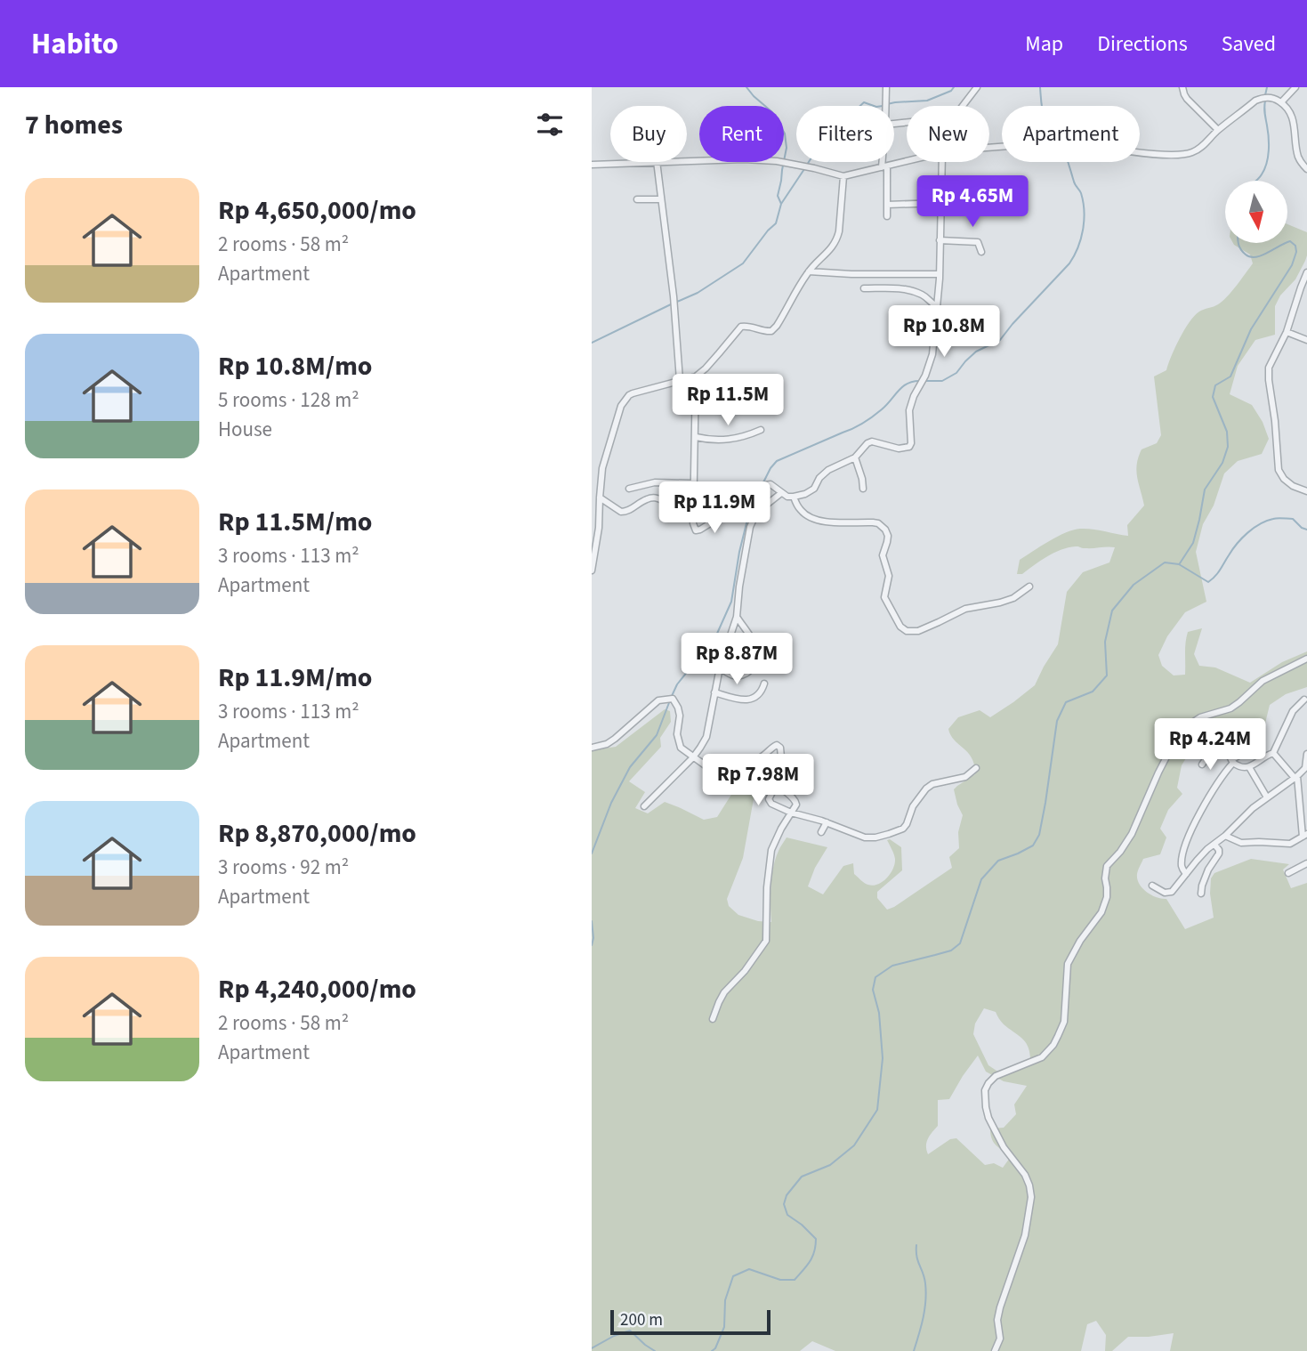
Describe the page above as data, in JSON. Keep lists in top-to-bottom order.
{
  "scale_bar": "200 m",
  "north": "bottom",
  "page": {
    "header": "Habito",
    "nav": ["Map", "Directions", "Saved"],
    "heading": "7 homes",
    "chip": [
      "Buy",
      "Rent",
      "Filters",
      "New",
      "Apartment"
    ],
    "list": [
      {
        "name": "Rp 4,650,000/mo",
        "note": "2 rooms · 58 m² · Apartment"
      },
      {
        "name": "Rp 10.8M/mo",
        "note": "5 rooms · 128 m² · House"
      },
      {
        "name": "Rp 11.5M/mo",
        "note": "3 rooms · 113 m² · Apartment"
      },
      {
        "name": "Rp 11.9M/mo",
        "note": "3 rooms · 113 m² · Apartment"
      },
      {
        "name": "Rp 8,870,000/mo",
        "note": "3 rooms · 92 m² · Apartment"
      },
      {
        "name": "Rp 4,240,000/mo",
        "note": "2 rooms · 58 m² · Apartment"
      }
    ],
    "price": [
      "Rp 4.65M",
      "Rp 10.8M",
      "Rp 11.5M",
      "Rp 11.9M",
      "Rp 8.87M",
      "Rp 4.24M",
      "Rp 7.98M"
    ],
    "scale": "200 m"
  }
}
